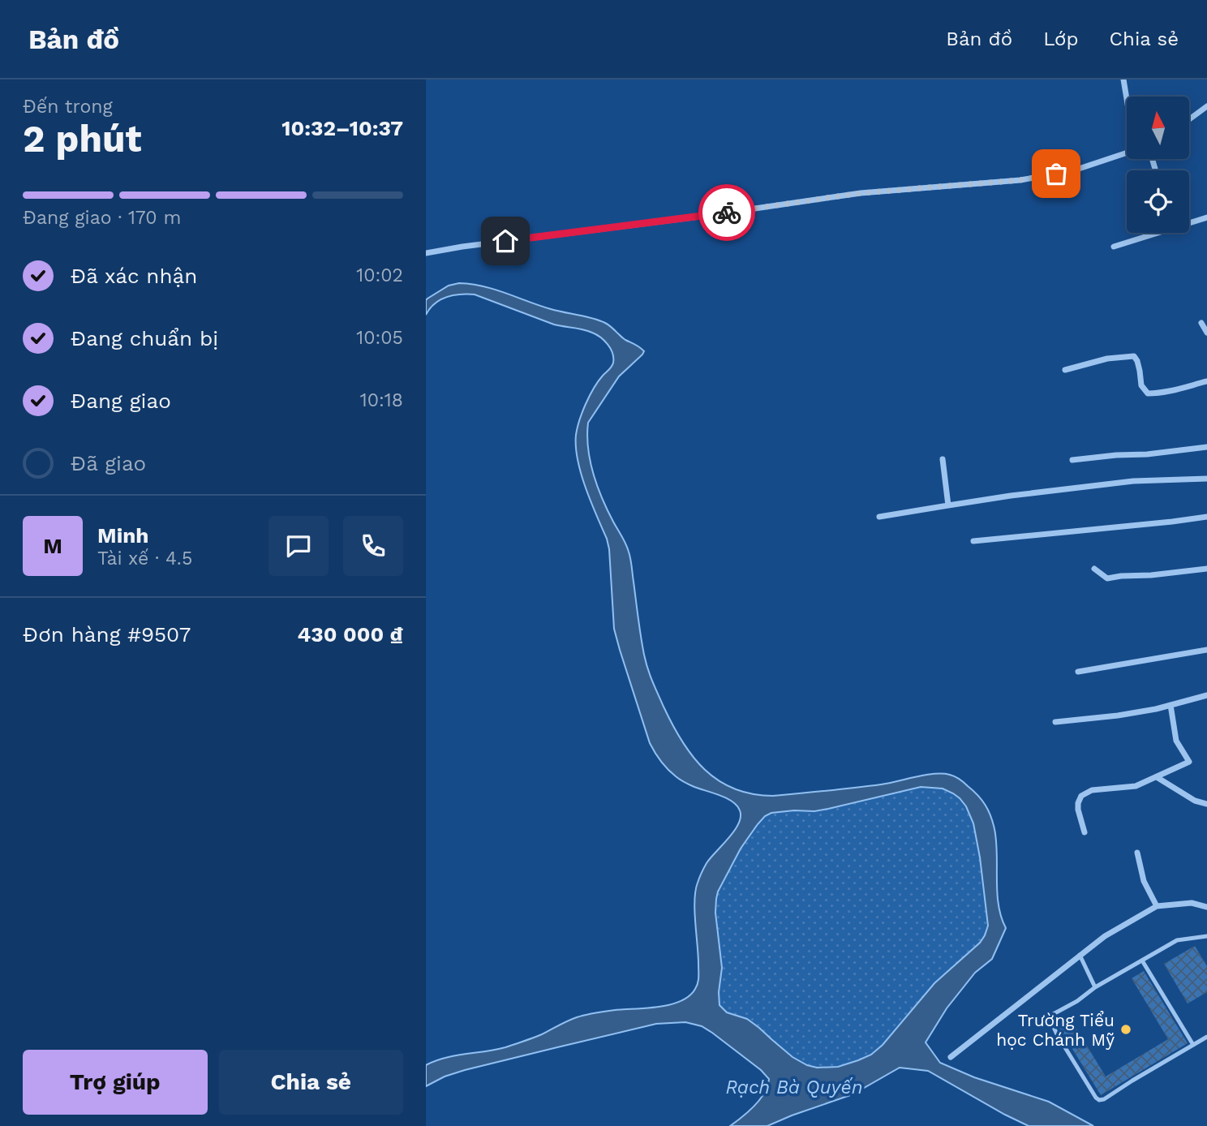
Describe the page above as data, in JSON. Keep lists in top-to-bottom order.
{
  "water": ["Rạch Bà Quyến"],
  "places": ["Trường Tiểu học Chánh Mỹ"],
  "north": "top",
  "page": {
    "header": "Bản đồ",
    "nav": ["Bản đồ", "Lớp", "Chia sẻ"],
    "heading": ["2 phút", "Đến trong", "10:32–10:37"],
    "panel": [
      "Minh",
      "Tài xế · 4.5",
      "Đơn hàng #9507",
      "430 000 ₫"
    ],
    "bar": "Đang giao · 170 m",
    "list": [
      ["Đã xác nhận", "10:02"],
      ["Đang chuẩn bị", "10:05"],
      ["Đang giao", "10:18"],
      "Đã giao"
    ],
    "round": "M",
    "buttons": ["Trợ giúp", "Chia sẻ"]
  }
}
